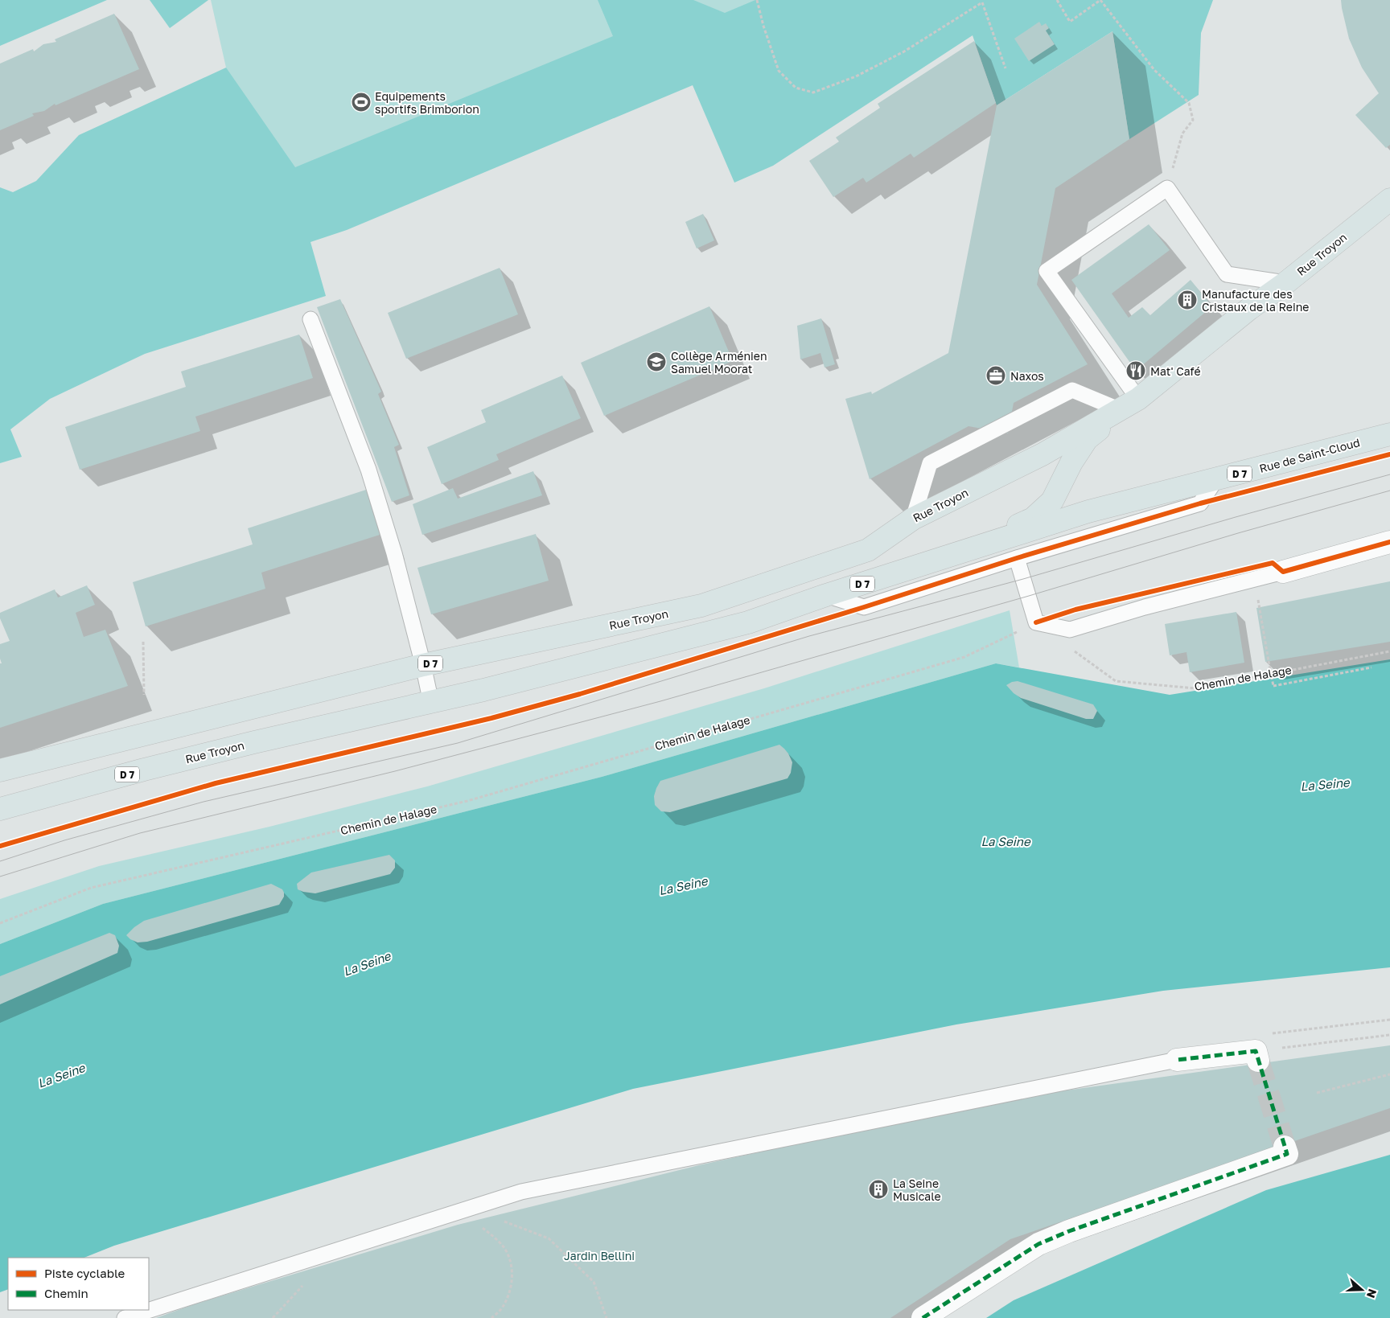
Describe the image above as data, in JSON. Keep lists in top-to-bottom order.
{
  "streets": {
    "main road": ["Rue Troyon", "Rue de Saint-Cloud", "D 7"],
    "path": ["Chemin de Halage"]
  },
  "crossings": [
    ["Rue Troyon", "Rue de Saint-Cloud"],
    ["Rue Troyon", "D 7"]
  ],
  "water": ["La Seine"],
  "parks": ["Jardin Bellini"],
  "places": {
    "sports": ["Equipements sportifs Brimborion"],
    "building": ["Manufacture des Cristaux de la Reine", "La Seine Musicale"],
    "school or university": ["Collège Arménien Samuel Moorat"],
    "restaurant": ["Mat' Café"],
    "office": ["Naxos"]
  },
  "legend": ["Piste cyclable", "Chemin"],
  "north": "right"
}
